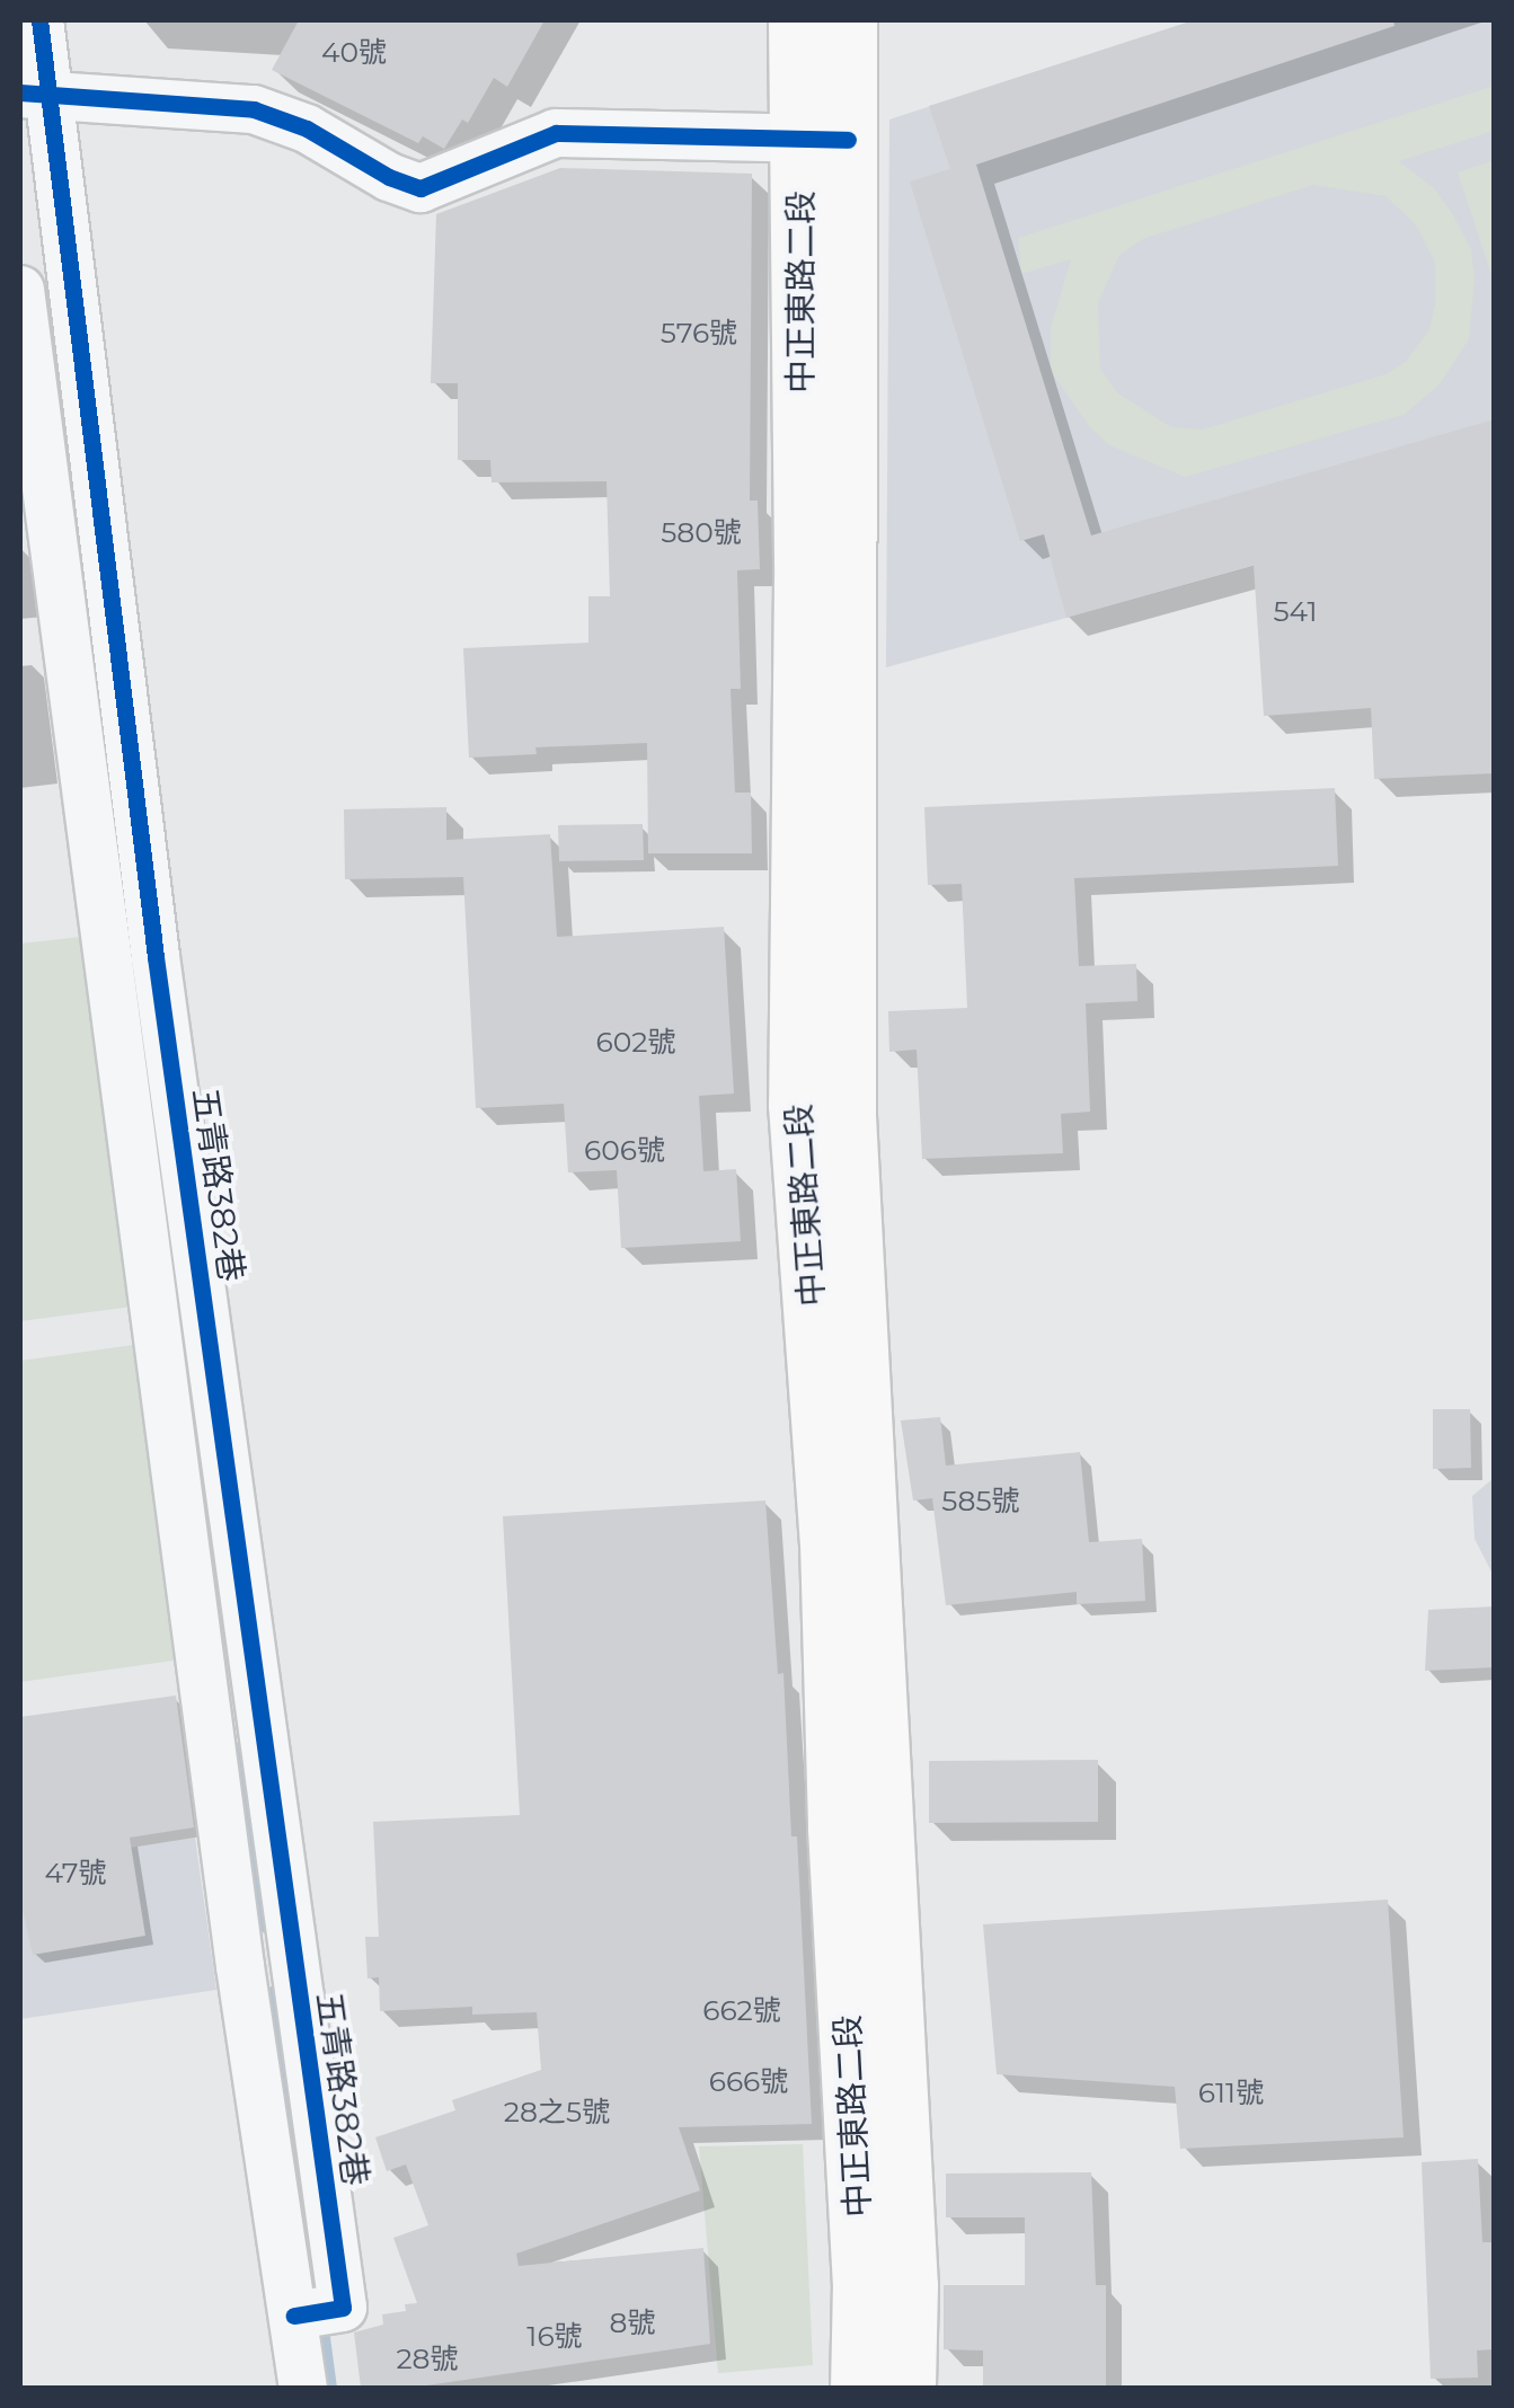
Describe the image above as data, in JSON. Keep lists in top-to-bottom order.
{
  "streets": {
    "main road": ["中正東路二段"],
    "street": ["五青路382巷"]
  },
  "house_numbers": [
    "40號",
    "576號",
    "580號",
    "541",
    "602號",
    "606號",
    "585號",
    "47號",
    "662號",
    "666號",
    "611號",
    "28之5號",
    "8號",
    "16號",
    "28號"
  ]
}
